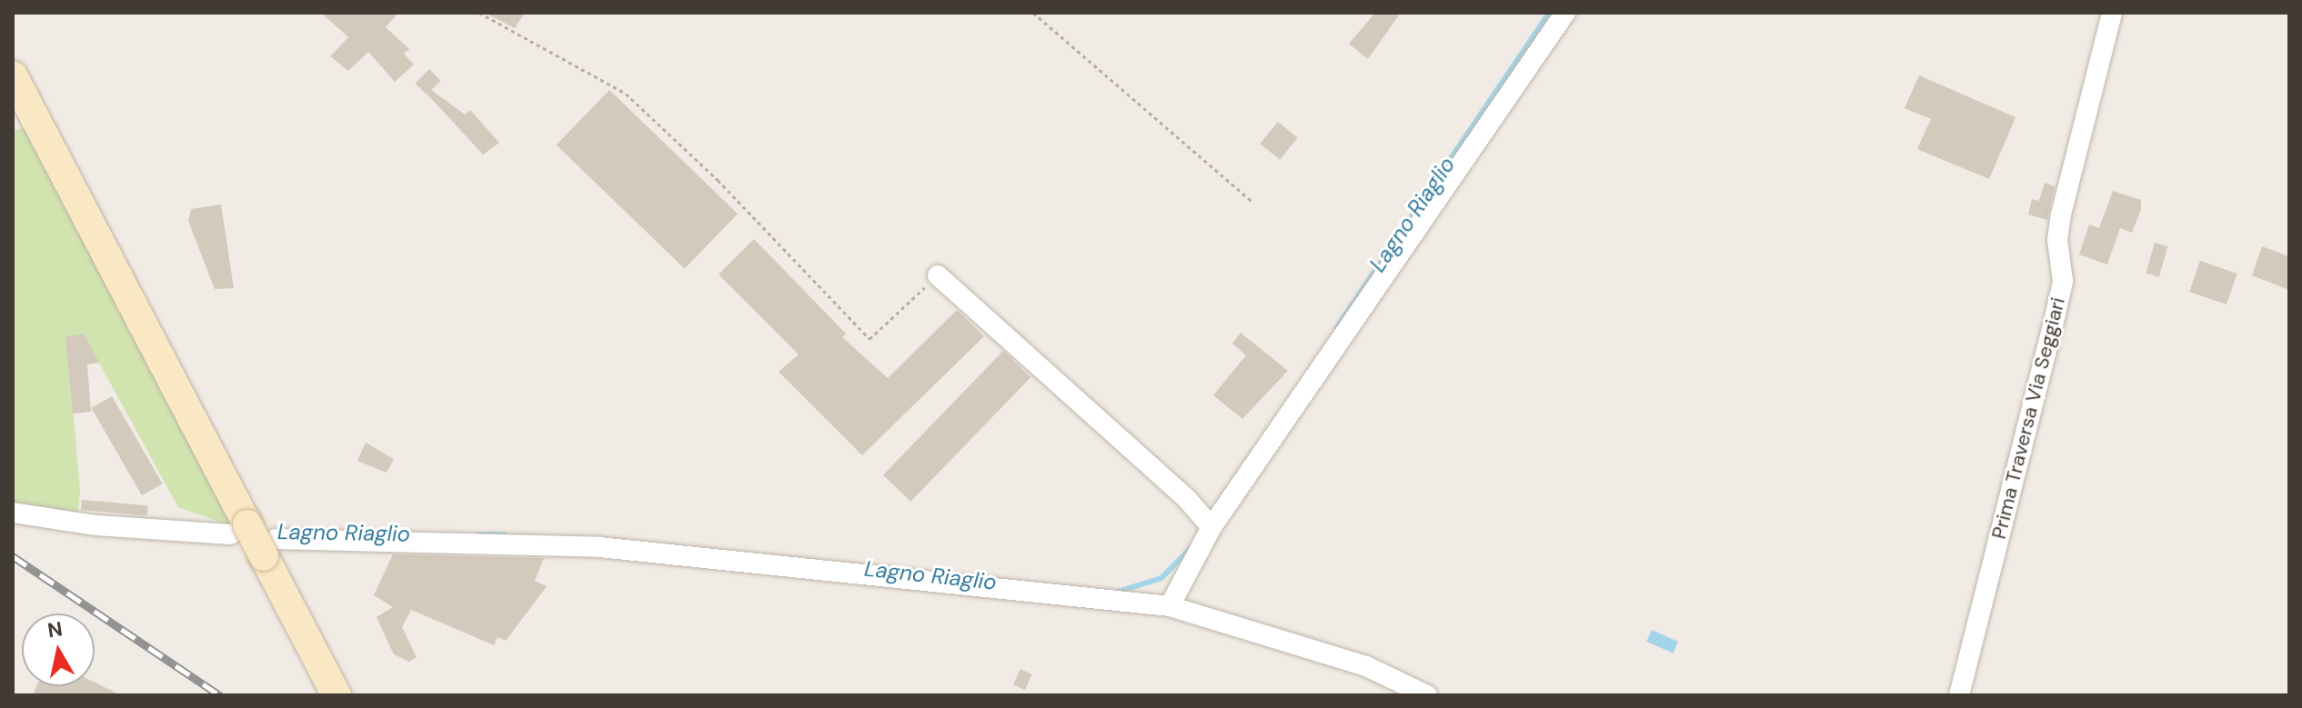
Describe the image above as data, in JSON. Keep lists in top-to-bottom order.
{
  "streets": {
    "street": ["Prima Traversa Via Seggiari"]
  },
  "water": ["Lagno Riaglio"],
  "north": "top"
}
